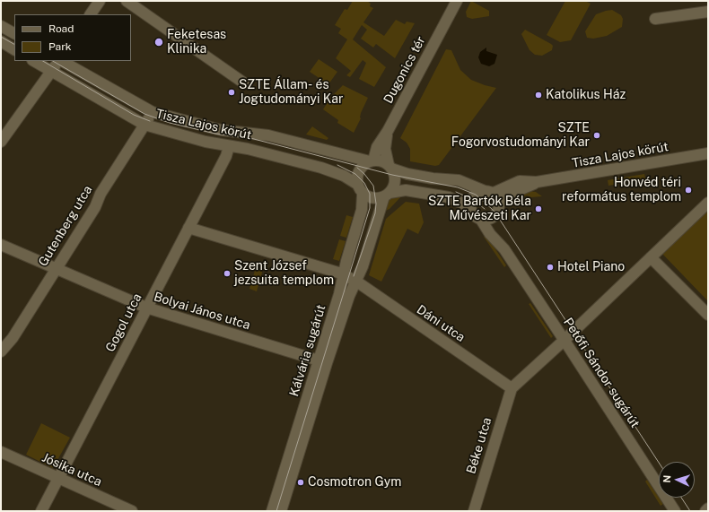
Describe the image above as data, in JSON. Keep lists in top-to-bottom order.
{
  "streets": {
    "street": [
      "Dugonics tér",
      "Tisza Lajos körút",
      "Gutenberg utca",
      "Bolyai János utca",
      "Gogol utca",
      "Dáni utca",
      "Kálvária sugárút",
      "Petőfi Sándor sugárút",
      "Béke utca",
      "Jósika utca"
    ]
  },
  "crossings": [
    ["Dugonics tér", "Tisza Lajos körút"],
    ["Tisza Lajos körút", "Gutenberg utca"],
    ["Tisza Lajos körút", "Gogol utca"],
    ["Tisza Lajos körút", "Petőfi Sándor sugárút"],
    ["Gutenberg utca", "Bolyai János utca"],
    ["Bolyai János utca", "Gogol utca"],
    ["Bolyai János utca", "Kálvária sugárút"],
    ["Gogol utca", "Jósika utca"],
    ["Dáni utca", "Kálvária sugárút"],
    ["Dáni utca", "Béke utca"]
  ],
  "places": [
    "Feketesas Klinika",
    "SZTE Állam- és Jogtudományi Kar",
    "Katolikus Ház",
    "SZTE Fogorvostudományi Kar",
    "Honvéd téri református templom",
    "SZTE Bartók Béla Művészeti Kar",
    "Hotel Piano",
    "Szent József jezsuita templom",
    "Cosmotron Gym"
  ],
  "legend": ["Road", "Park"],
  "north": "left"
}
